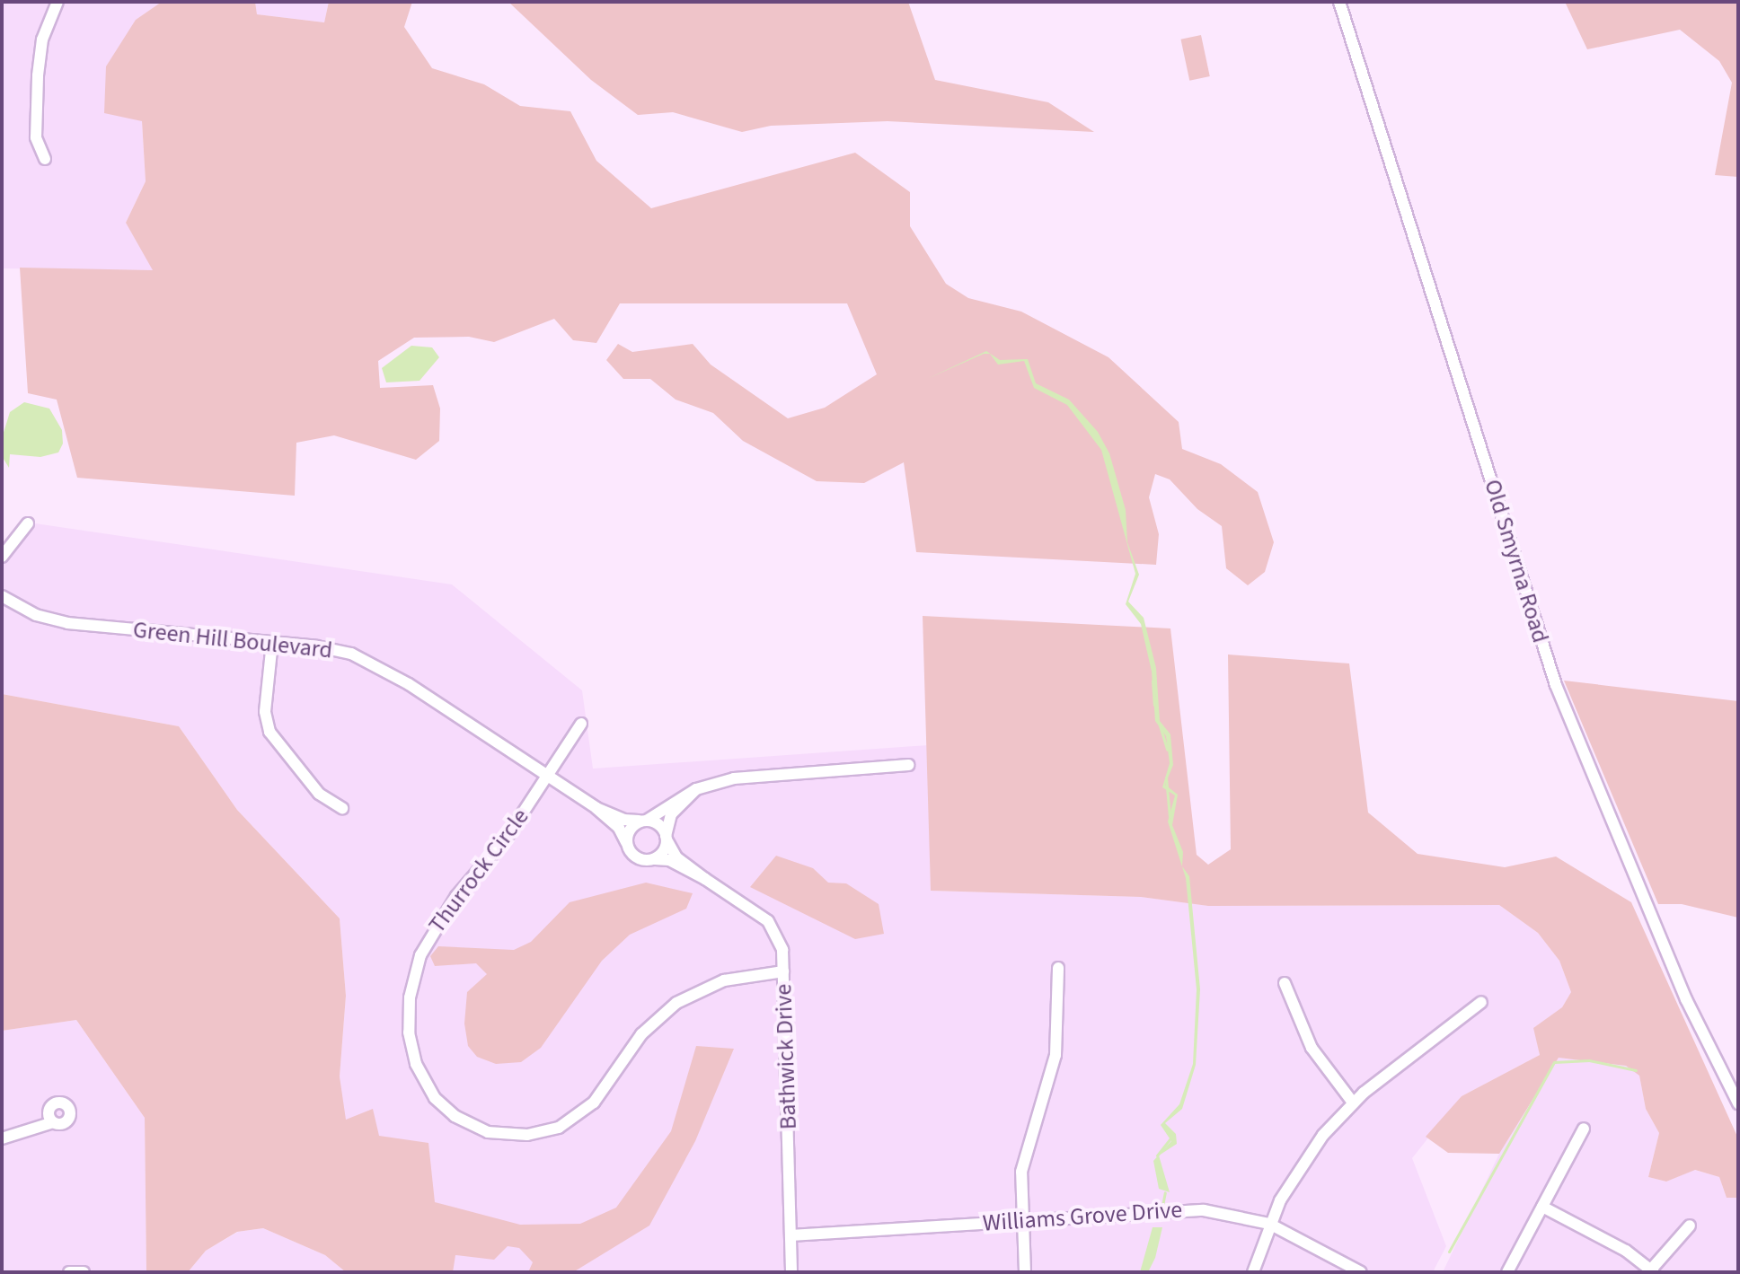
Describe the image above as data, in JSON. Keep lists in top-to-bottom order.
{
  "streets": {
    "street": [
      "Old Smyrna Road",
      "Green Hill Boulevard",
      "Thurrock Circle",
      "Bathwick Drive",
      "Williams Grove Drive"
    ]
  },
  "crossings": [
    ["Green Hill Boulevard", "Thurrock Circle"],
    ["Green Hill Boulevard", "Bathwick Drive"],
    ["Thurrock Circle", "Bathwick Drive"],
    ["Bathwick Drive", "Williams Grove Drive"]
  ]
}
